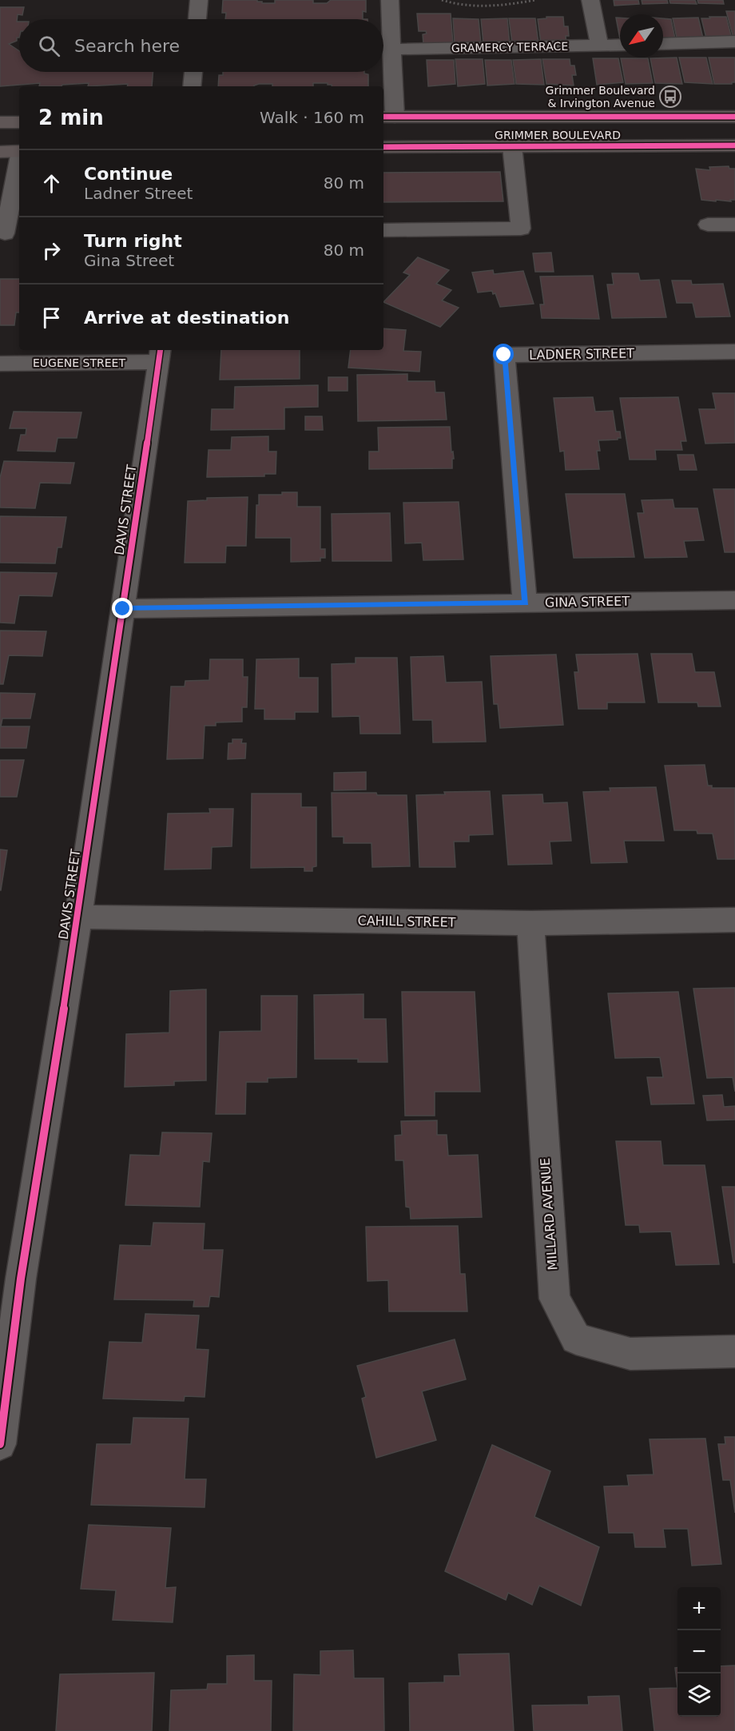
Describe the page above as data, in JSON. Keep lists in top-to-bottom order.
{
  "streets": {
    "main road": ["GRIMMER BOULEVARD"],
    "street": [
      "GRAMERCY TERRACE",
      "LADNER STREET",
      "EUGENE STREET",
      "DAVIS STREET",
      "GINA STREET",
      "CAHILL STREET",
      "MILLARD AVENUE"
    ]
  },
  "crossings": [
    ["LADNER STREET", "GINA STREET"],
    ["EUGENE STREET", "DAVIS STREET"],
    ["DAVIS STREET", "GINA STREET"],
    ["DAVIS STREET", "CAHILL STREET"],
    ["CAHILL STREET", "MILLARD AVENUE"]
  ],
  "places": {
    "bus stop": ["Grimmer Boulevard & Irvington Avenue"]
  },
  "north": "bottom left",
  "page": {
    "search": "Search here",
    "heading": ["2 min", "Walk · 160 m"],
    "list": [
      ["Continue", "Ladner Street", "80 m"],
      ["Turn right", "Gina Street", "80 m"],
      "Arrive at destination"
    ],
    "map_buttons": ["+", "−"]
  }
}
